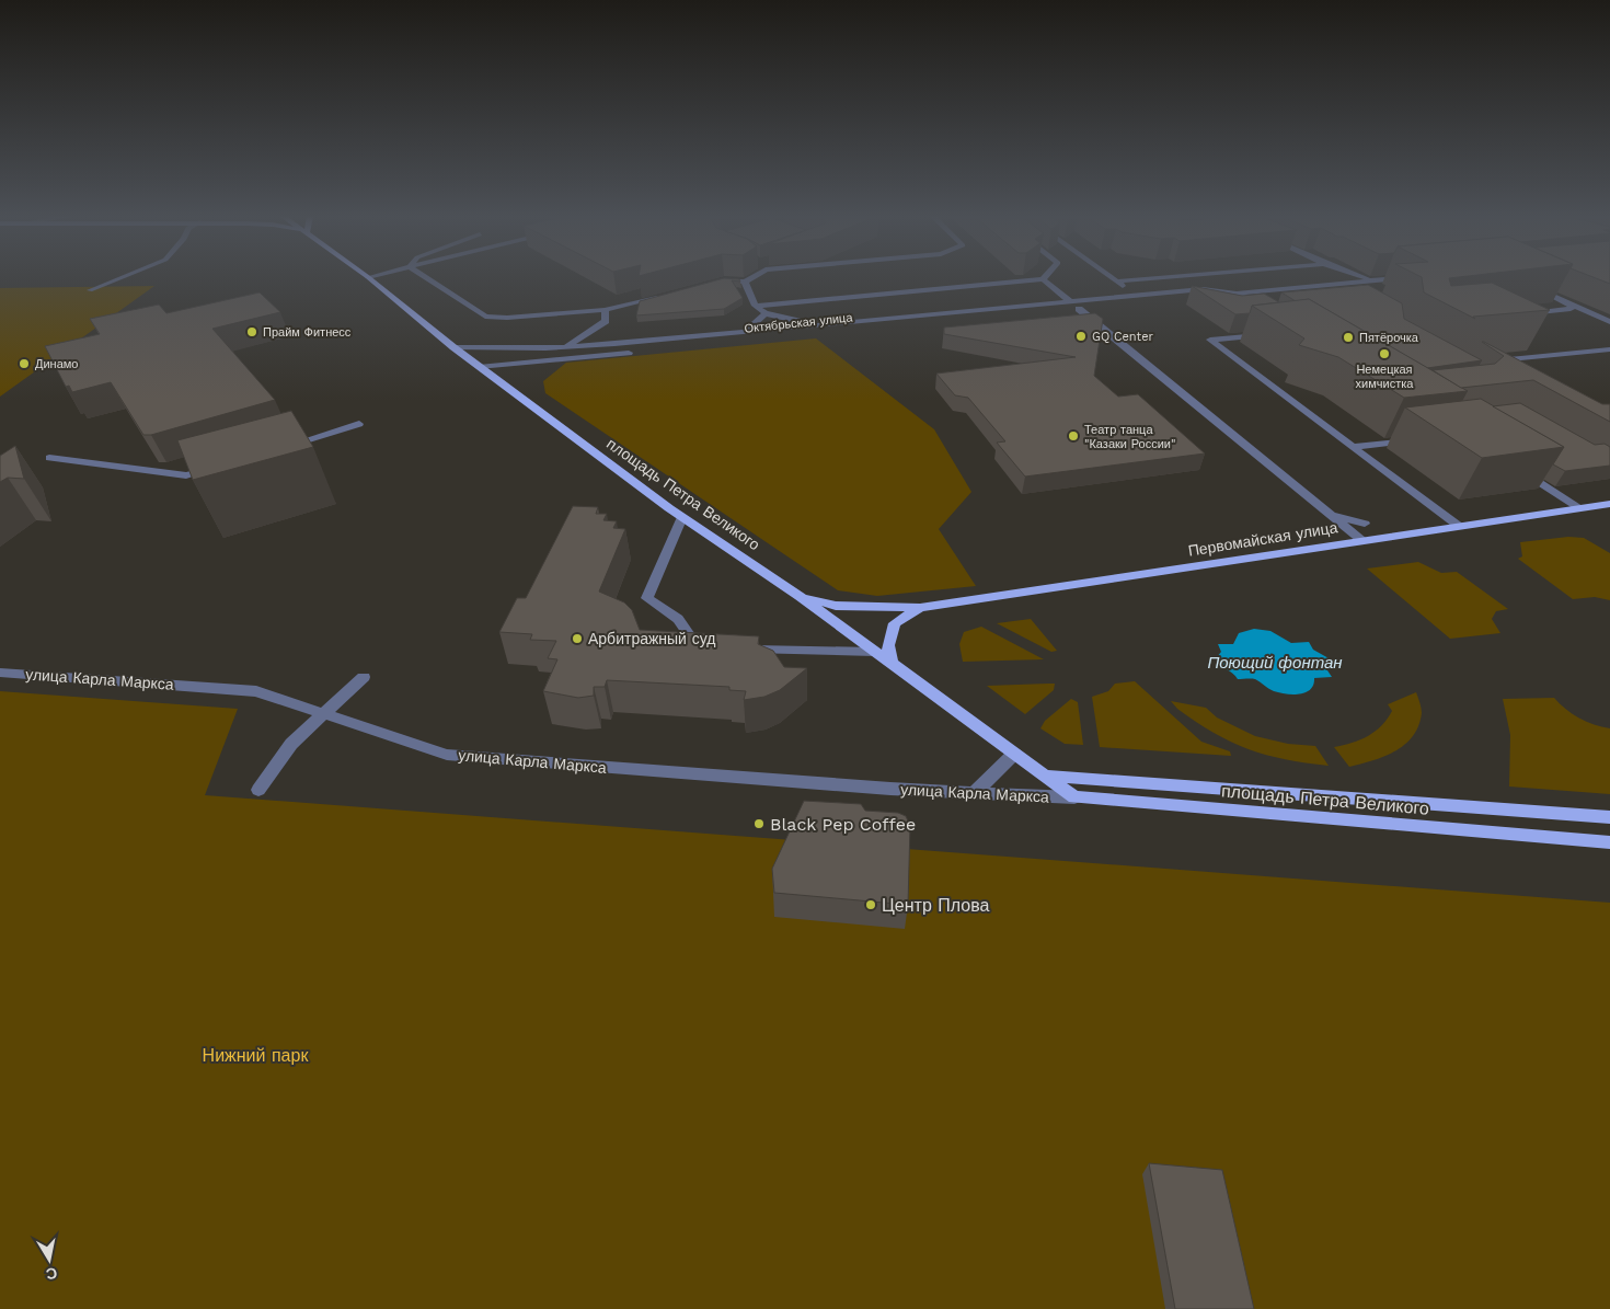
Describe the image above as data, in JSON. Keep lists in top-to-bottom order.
{
  "streets": {
    "main road": ["площадь Петра Великого", "Первомайская улица"],
    "street": ["Октябрьская улица", "улица Карла Маркса"]
  },
  "crossings": [
    ["Октябрьская улица", "площадь Петра Великого"],
    ["площадь Петра Великого", "улица Карла Маркса"]
  ],
  "water": ["Поющий фонтан"],
  "parks": ["Нижний парк"],
  "places": [
    "Прайм Фитнесс",
    "GQ Center",
    "Пятёрочка",
    "Немецкая химчистка",
    "Динамо",
    "Театр танца \"Казаки России\"",
    "Арбитражный суд",
    "Black Pep Coffee",
    "Центр Плова"
  ],
  "north": "bottom"
}
